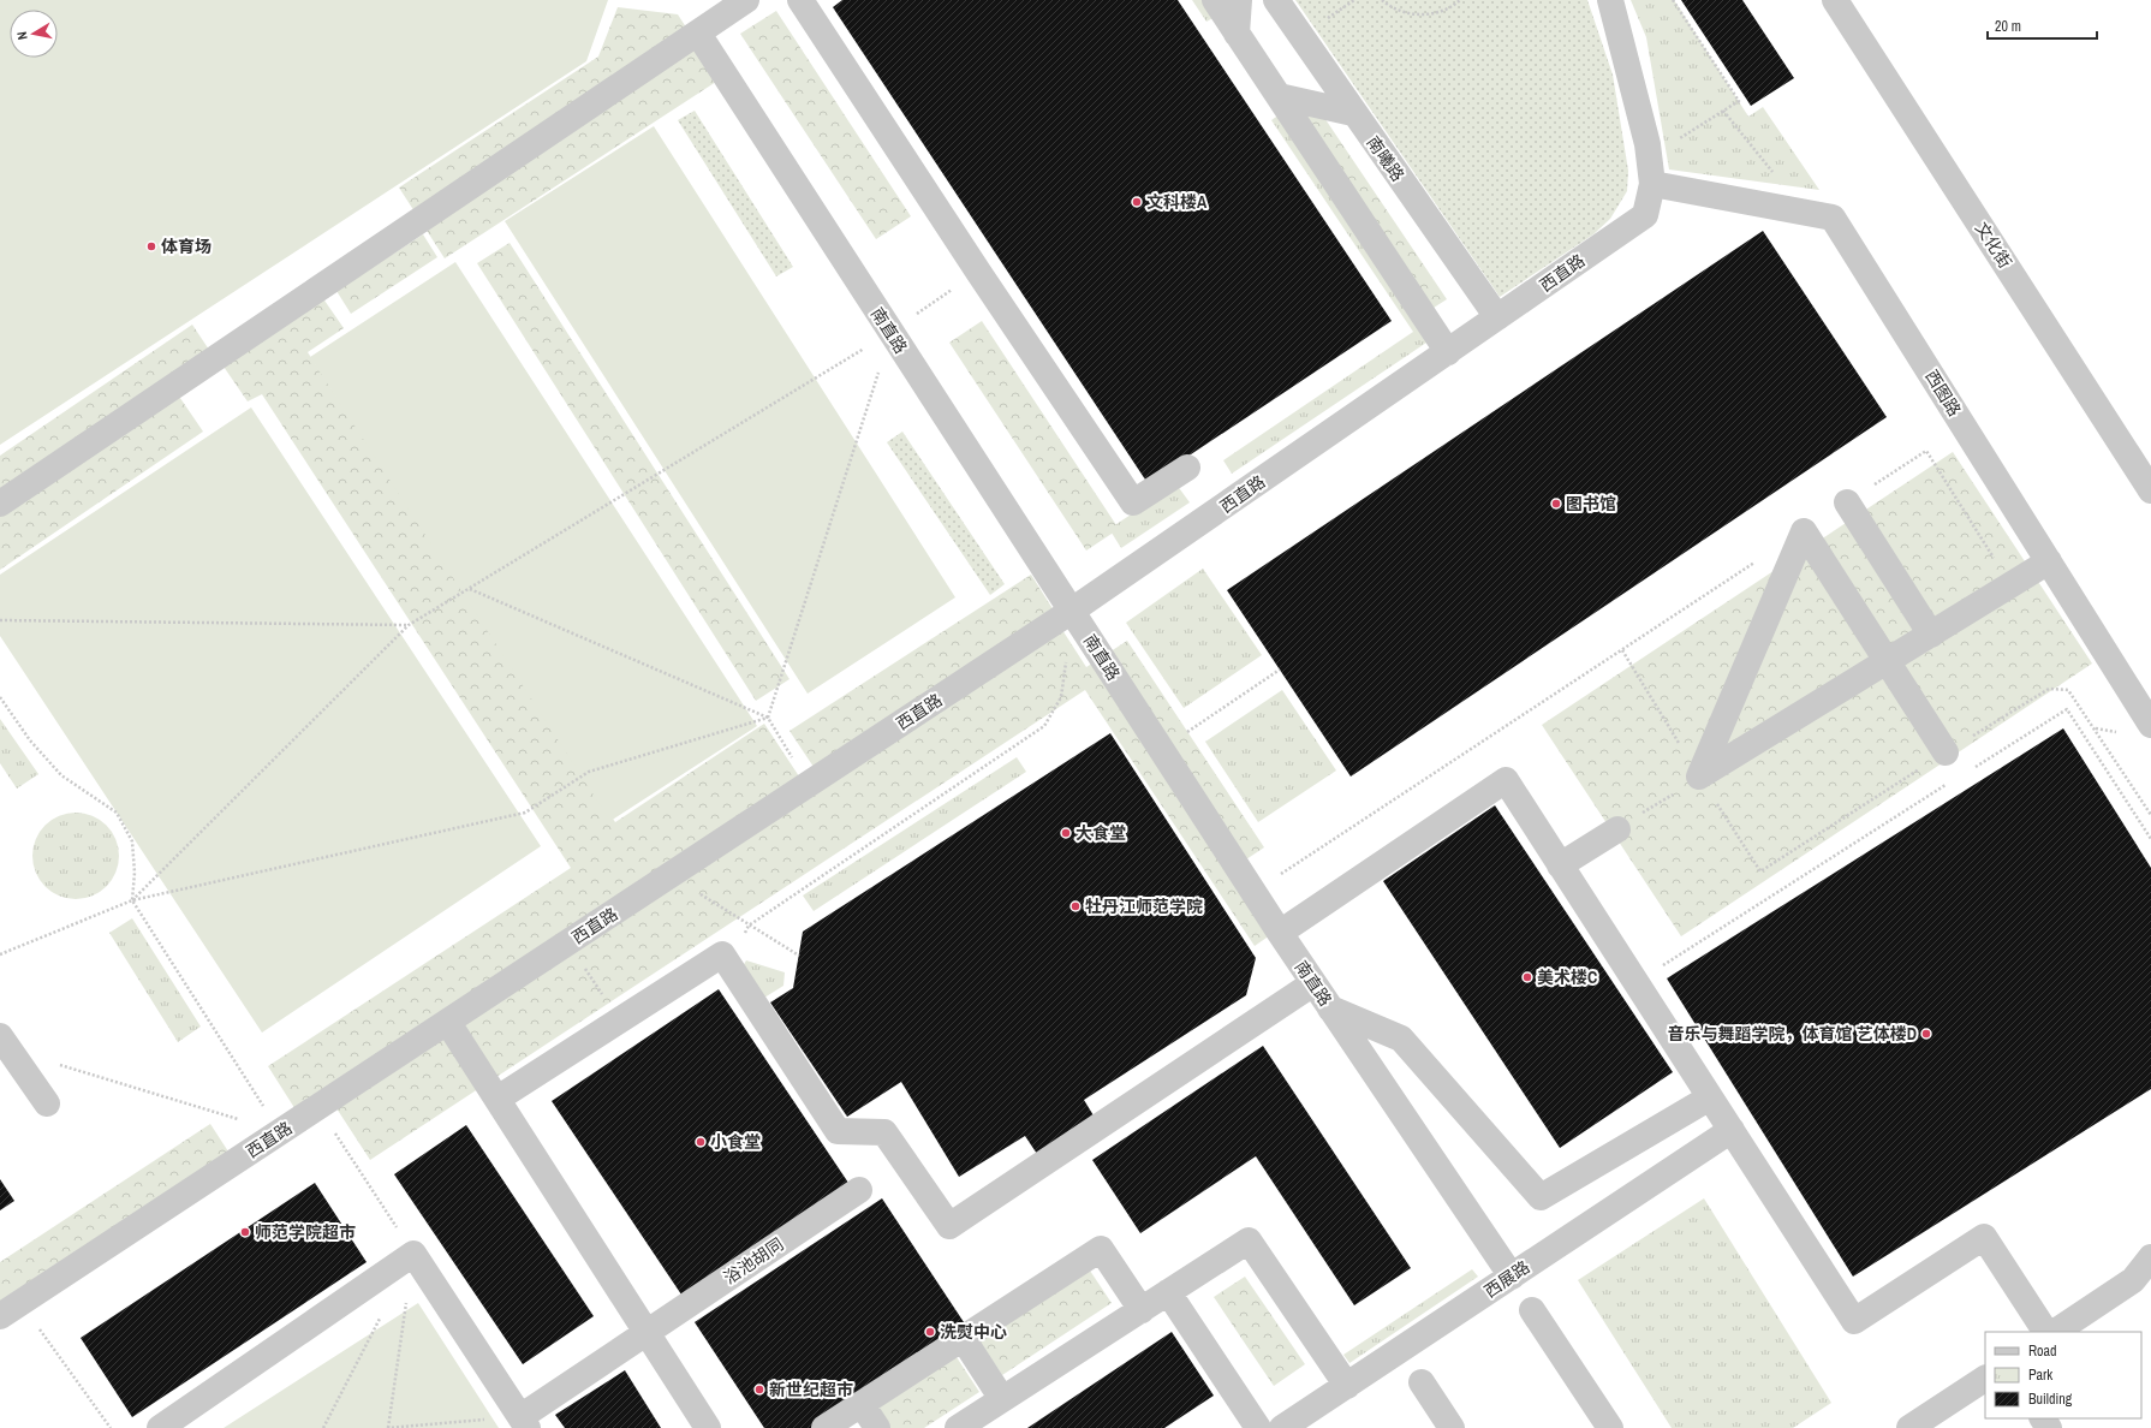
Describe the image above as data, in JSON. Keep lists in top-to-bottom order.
{
  "streets": {
    "street": [
      "南曦路",
      "文化街",
      "西直路",
      "南直路",
      "西图路",
      "浴池胡同",
      "西展路"
    ]
  },
  "crossings": [
    ["南曦路", "西直路"],
    ["西直路", "南直路"],
    ["西直路", "西图路"],
    ["南直路", "西展路"]
  ],
  "places": [
    "文科楼A",
    "体育场",
    "图书馆",
    "大食堂",
    "牡丹江师范学院",
    "美术楼C",
    "音乐与舞蹈学院，体育馆 艺体楼D",
    "小食堂",
    "师范学院超市",
    "洗熨中心",
    "新世纪超市"
  ],
  "legend": ["Road", "Park", "Building"],
  "scale_bar": "20 m",
  "north": "left"
}
